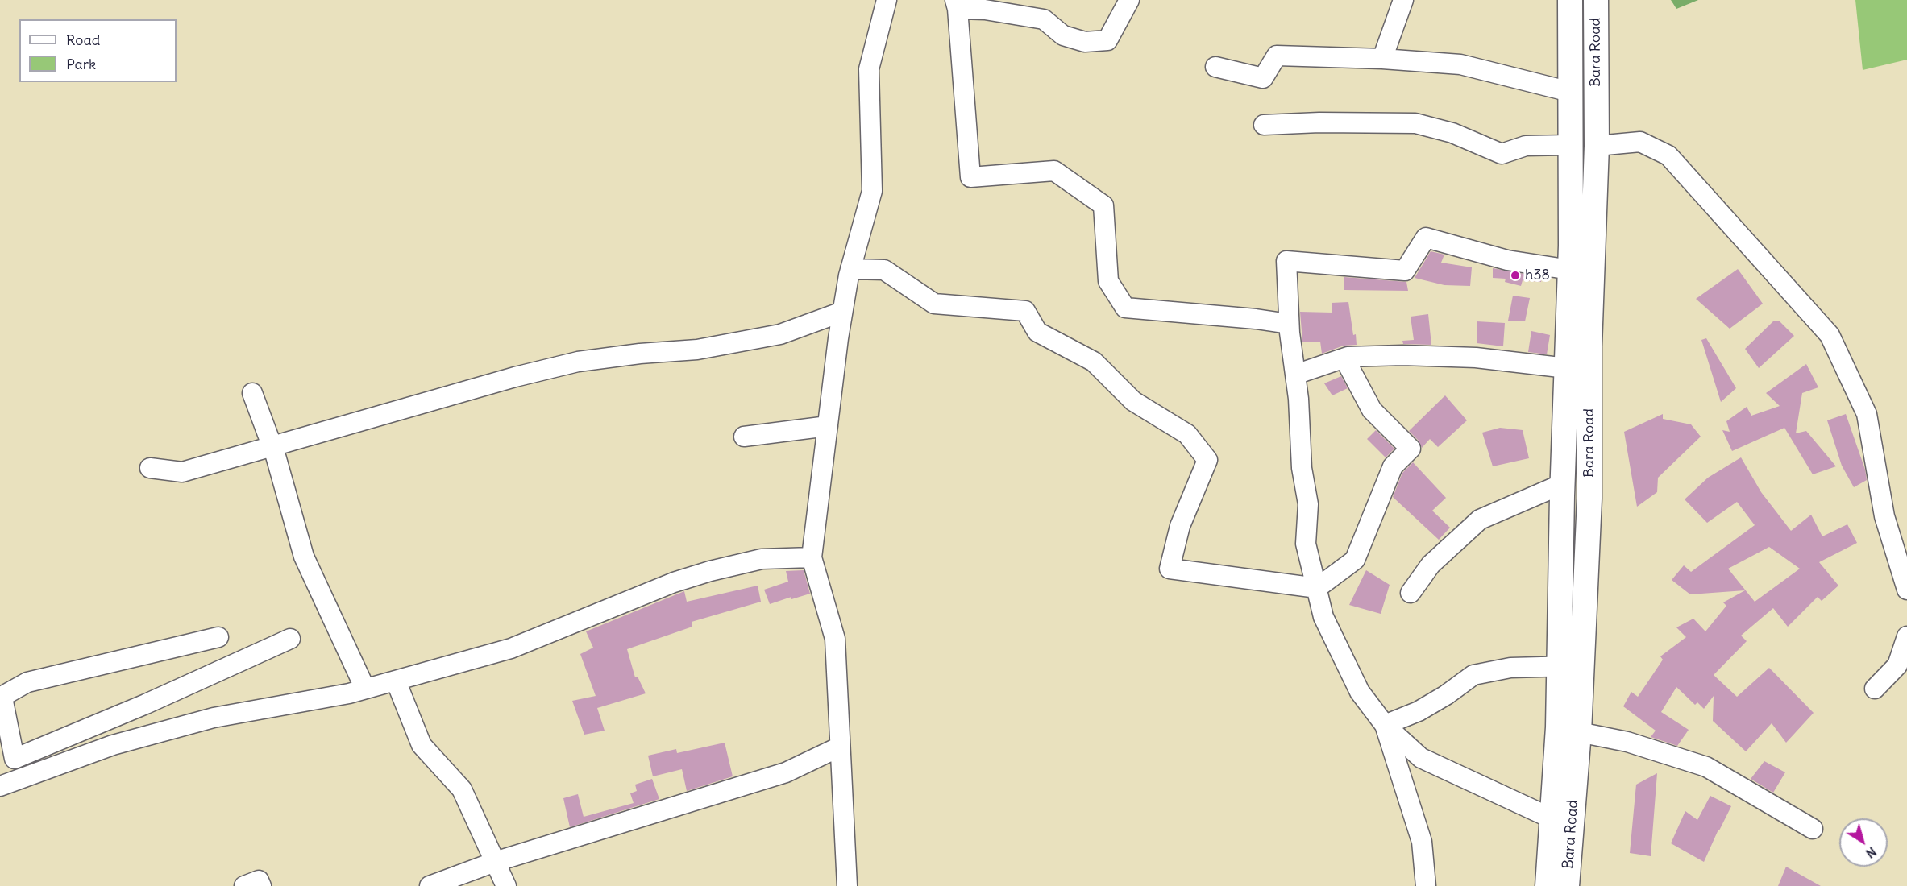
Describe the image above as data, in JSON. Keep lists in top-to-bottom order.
{
  "streets": {
    "main road": ["Bara Road"]
  },
  "places": ["h38"],
  "legend": ["Road", "Park"],
  "north": "bottom right"
}
